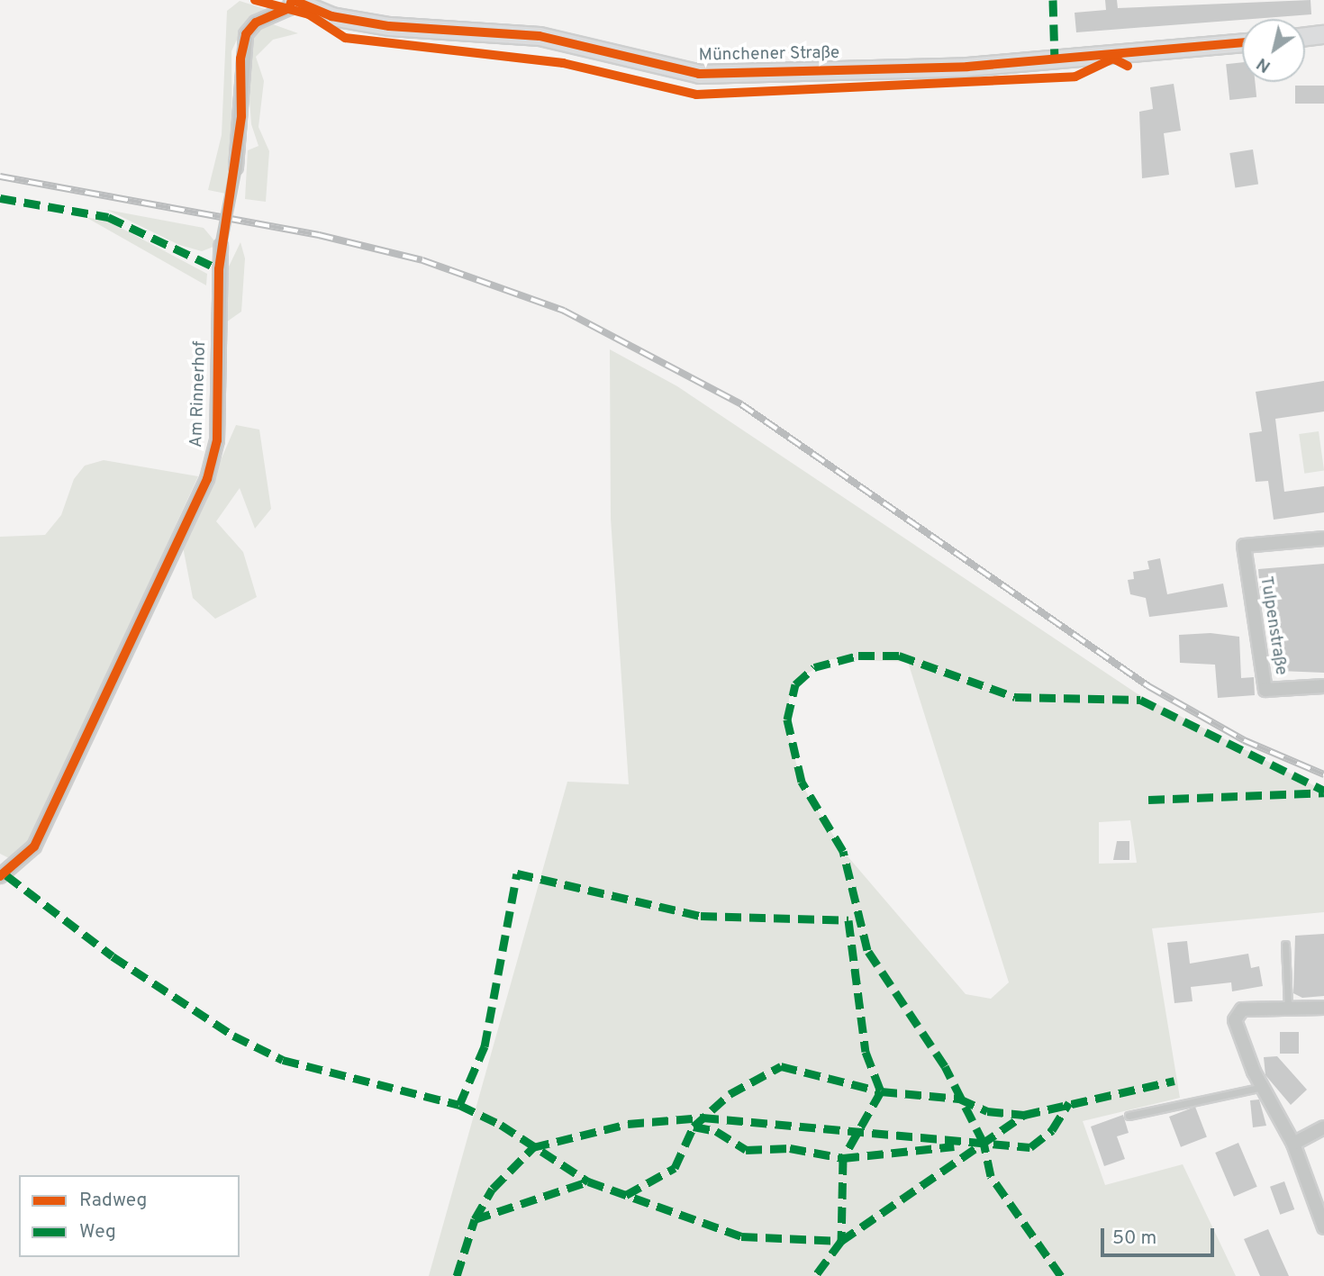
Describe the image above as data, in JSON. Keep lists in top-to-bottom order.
{
  "streets": {
    "street": ["Münchener Straße", "Am Rinnerhof", "Tulpenstraße"]
  },
  "crossings": [
    ["Münchener Straße", "Am Rinnerhof"]
  ],
  "legend": ["Radweg", "Weg"],
  "scale_bar": "50 m",
  "north": "bottom left"
}
